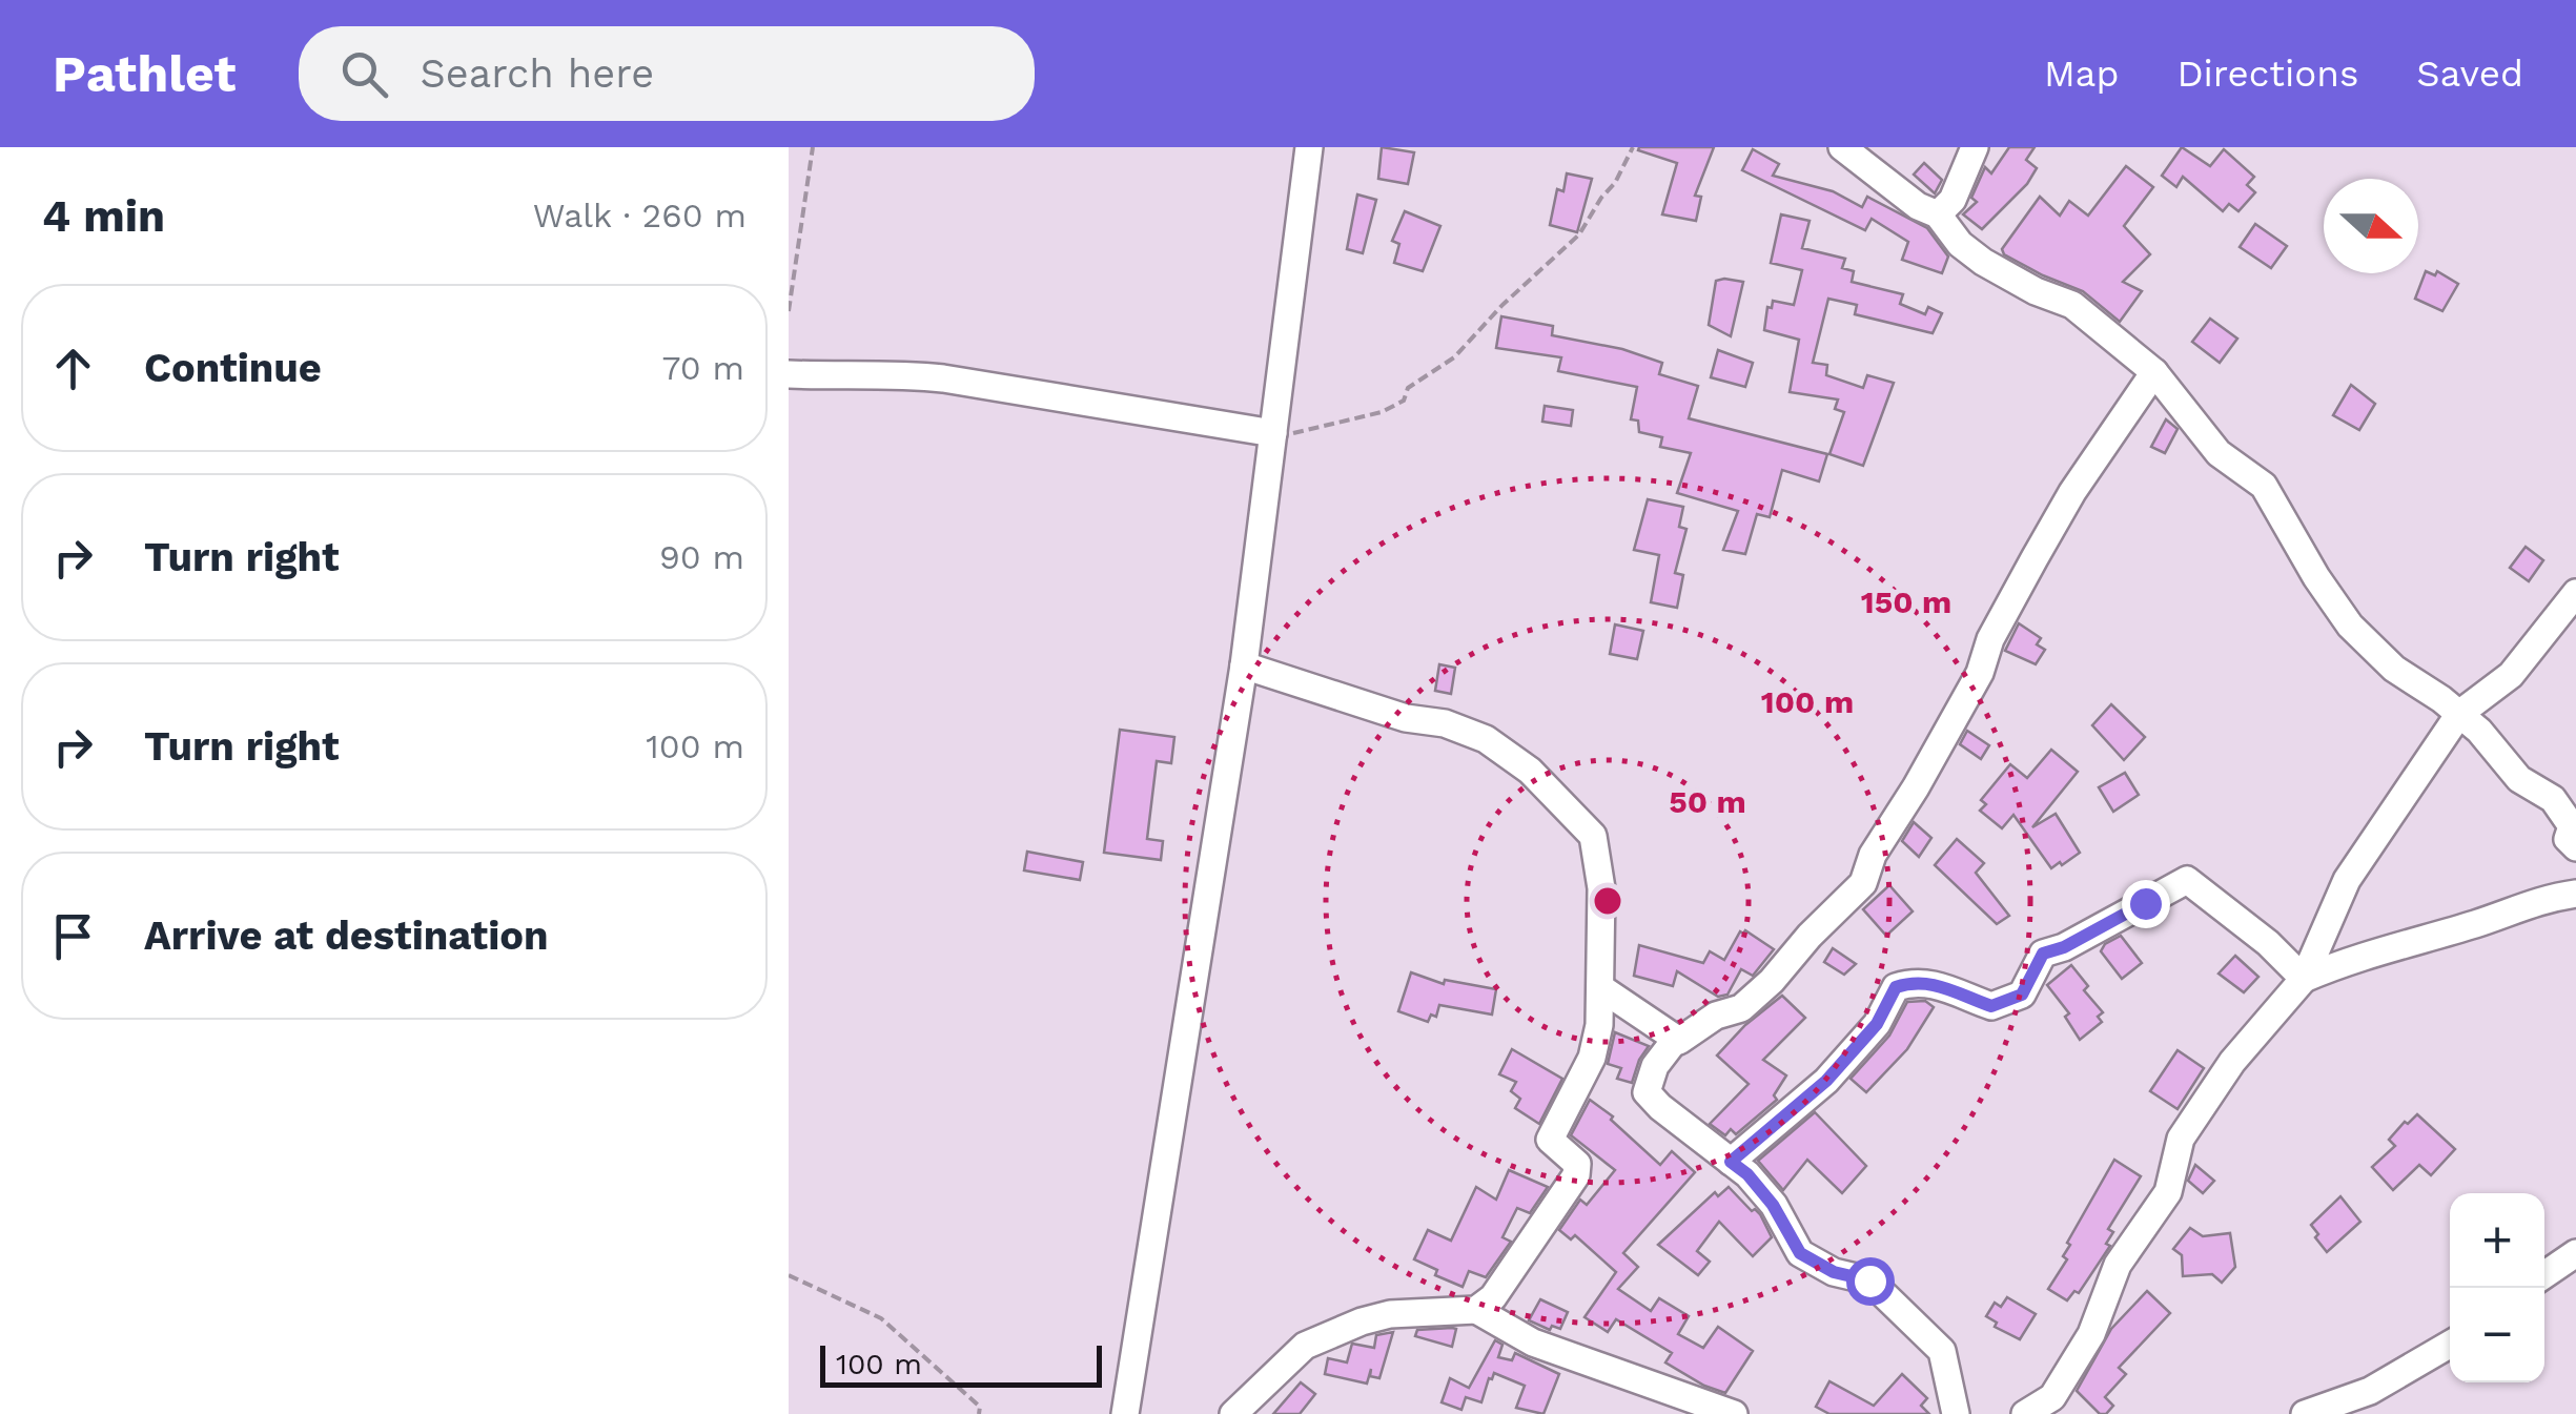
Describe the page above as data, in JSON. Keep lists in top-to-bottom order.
{
  "scale_bar": "100 m",
  "north": "right",
  "page": {
    "header": "Pathlet",
    "search": "Search here",
    "nav": ["Map", "Directions", "Saved"],
    "heading": ["4 min", "Walk · 260 m"],
    "list": [
      ["Continue", "70 m"],
      ["Turn right", "90 m"],
      ["Turn right", "100 m"],
      "Arrive at destination"
    ],
    "map_buttons": ["+", "−"],
    "scale": "100 m"
  },
  "rings": ["150 m", "100 m", "50 m"]
}
